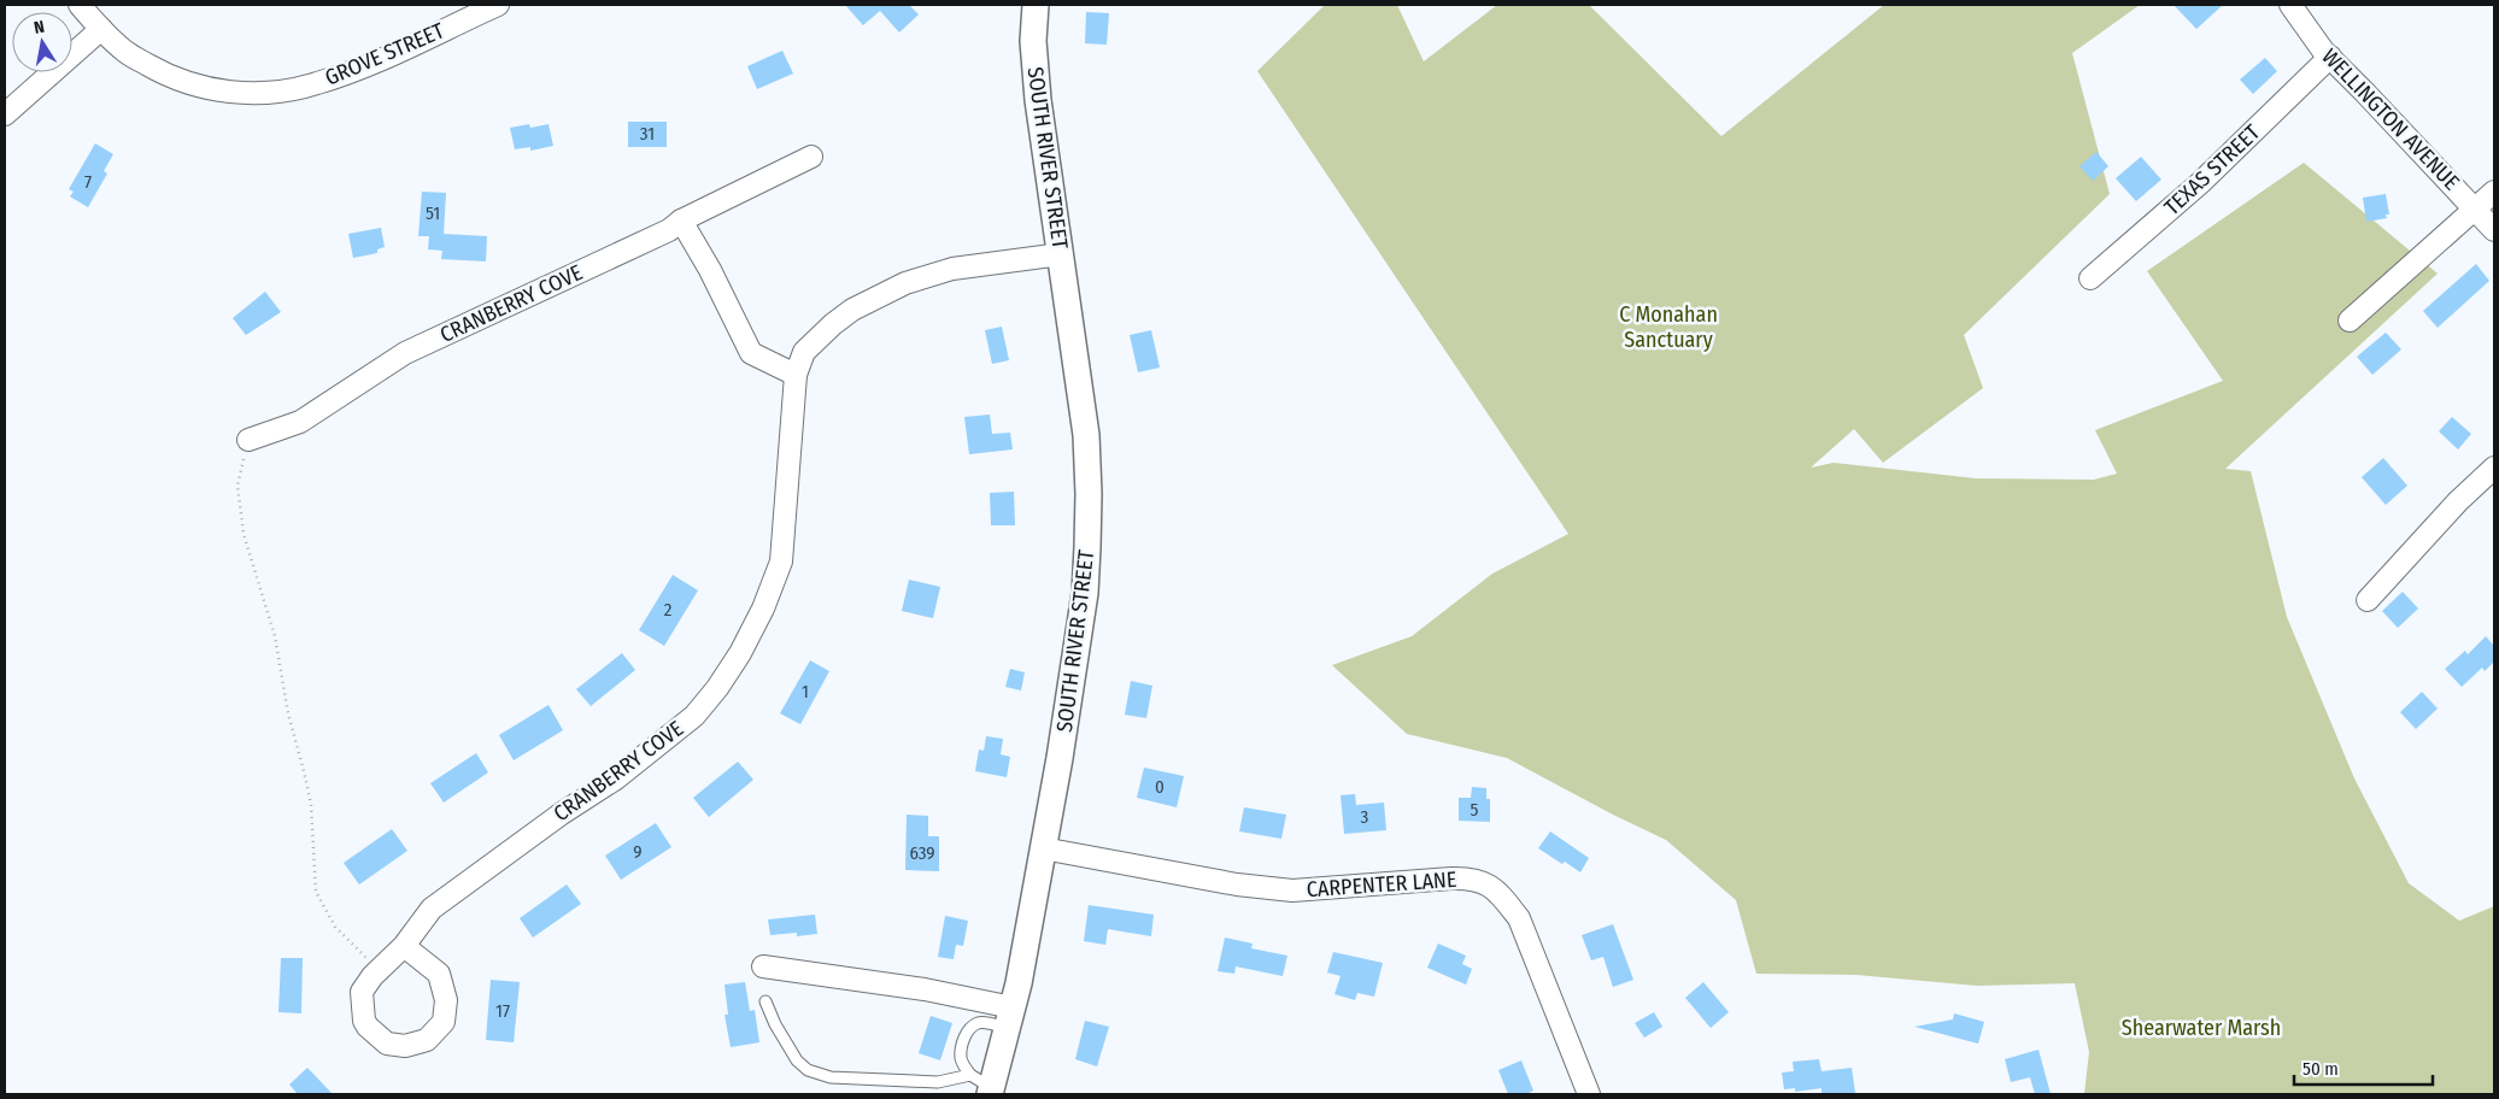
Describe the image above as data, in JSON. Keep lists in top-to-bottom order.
{
  "streets": {
    "street": [
      "GROVE STREET",
      "WELLINGTON AVENUE",
      "SOUTH RIVER STREET",
      "TEXAS STREET",
      "CRANBERRY COVE",
      "CARPENTER LANE"
    ]
  },
  "crossings": [
    ["WELLINGTON AVENUE", "TEXAS STREET"],
    ["SOUTH RIVER STREET", "CRANBERRY COVE"],
    ["SOUTH RIVER STREET", "CARPENTER LANE"]
  ],
  "parks": ["C Monahan Sanctuary", "Shearwater Marsh"],
  "house_numbers": [
    "31",
    "7",
    "51",
    "2",
    "1",
    "0",
    "5",
    "3",
    "9",
    "639",
    "17"
  ],
  "scale_bar": "50 m",
  "north": "top"
}
